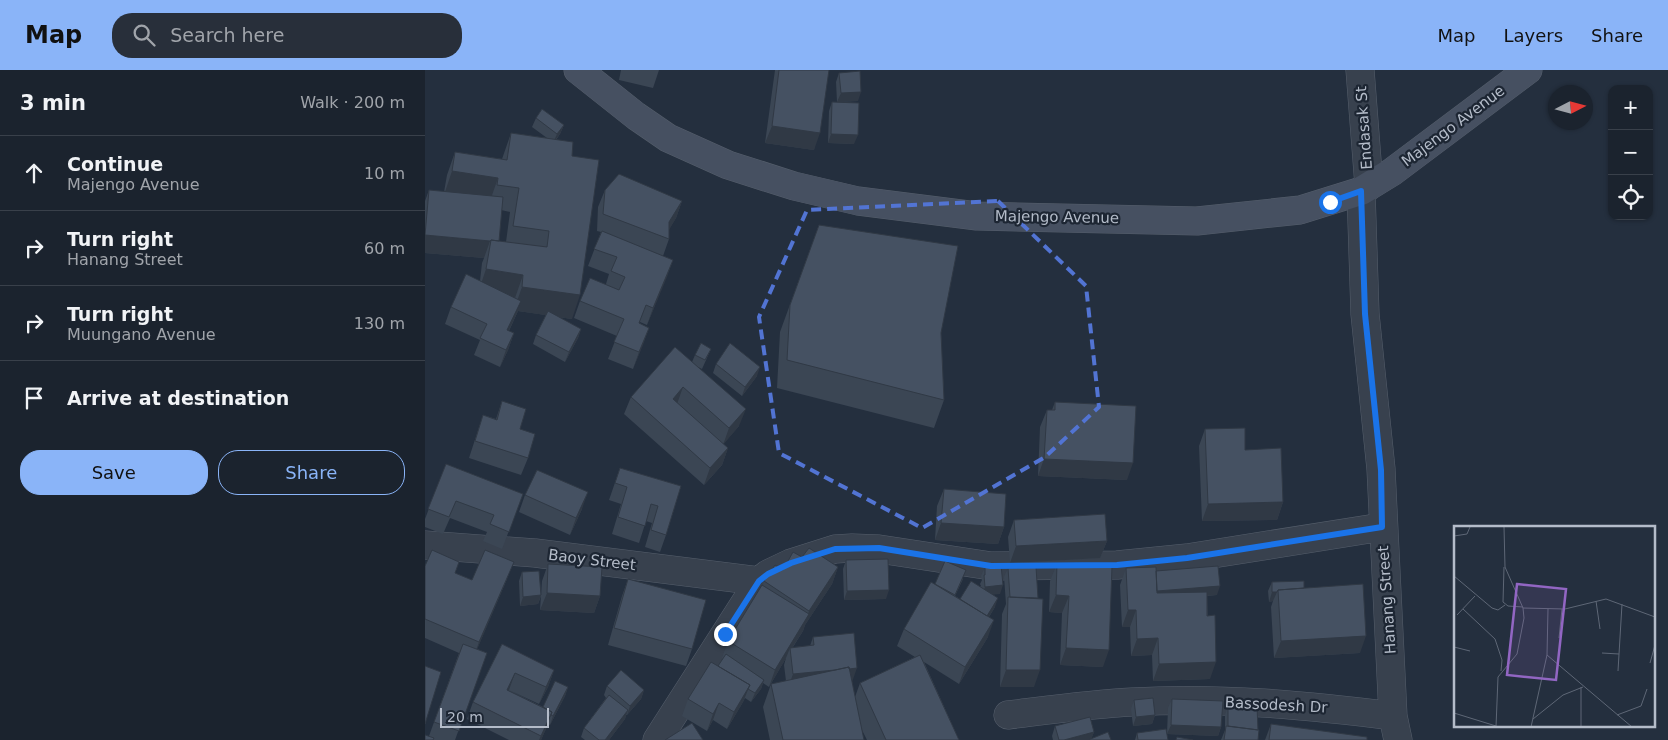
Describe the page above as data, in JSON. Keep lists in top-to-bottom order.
{
  "streets": {
    "street": [
      "Majengo Avenue",
      "Endasak St",
      "Baoy Street",
      "Hanang Street",
      "Bassodesh Dr"
    ]
  },
  "crossings": [
    ["Majengo Avenue", "Endasak St"],
    ["Majengo Avenue", "Hanang Street"],
    ["Endasak St", "Hanang Street"],
    ["Hanang Street", "Bassodesh Dr"]
  ],
  "scale_bar": "20 m",
  "north": "right",
  "page": {
    "header": "Map",
    "search": "Search here",
    "nav": ["Map", "Layers", "Share"],
    "heading": ["3 min", "Walk · 200 m"],
    "map_buttons": ["+", "−"],
    "list": [
      ["Continue", "Majengo Avenue", "10 m"],
      ["Turn right", "Hanang Street", "60 m"],
      ["Turn right", "Muungano Avenue", "130 m"],
      "Arrive at destination"
    ],
    "buttons": ["Save", "Share"],
    "scale": "20 m"
  }
}
